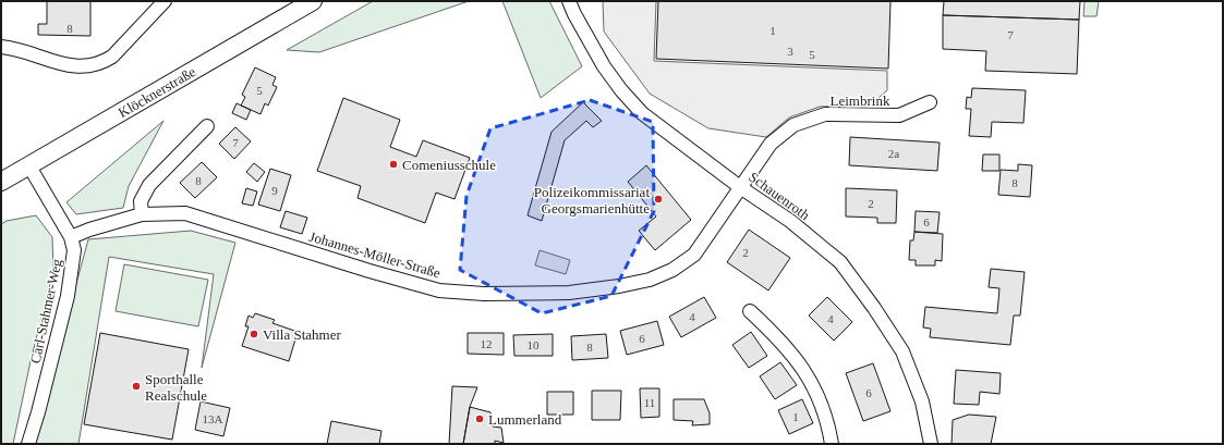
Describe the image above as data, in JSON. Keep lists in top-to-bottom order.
{
  "streets": {
    "main road": ["Klöcknerstraße"],
    "street": [
      "Leimbrink",
      "Schauenroth",
      "Johannes-Möller-Straße",
      "Carl-Stahmer-Weg"
    ]
  },
  "crossings": [
    ["Klöcknerstraße", "Carl-Stahmer-Weg"],
    ["Leimbrink", "Schauenroth"],
    ["Leimbrink", "Johannes-Möller-Straße"],
    ["Schauenroth", "Johannes-Möller-Straße"],
    ["Johannes-Möller-Straße", "Carl-Stahmer-Weg"]
  ],
  "places": [
    "Comeniusschule",
    "Polizeikommissariat Georgsmarienhütte",
    "Villa Stahmer",
    "Sporthalle Realschule",
    "Lummerland"
  ],
  "house_numbers": [
    "8",
    "1",
    "7",
    "3",
    "5",
    "5",
    "7",
    "2a",
    "8",
    "8",
    "9",
    "2",
    "6",
    "2",
    "4",
    "4",
    "6",
    "12",
    "10",
    "8",
    "6",
    "11",
    "1",
    "13A"
  ]
}
